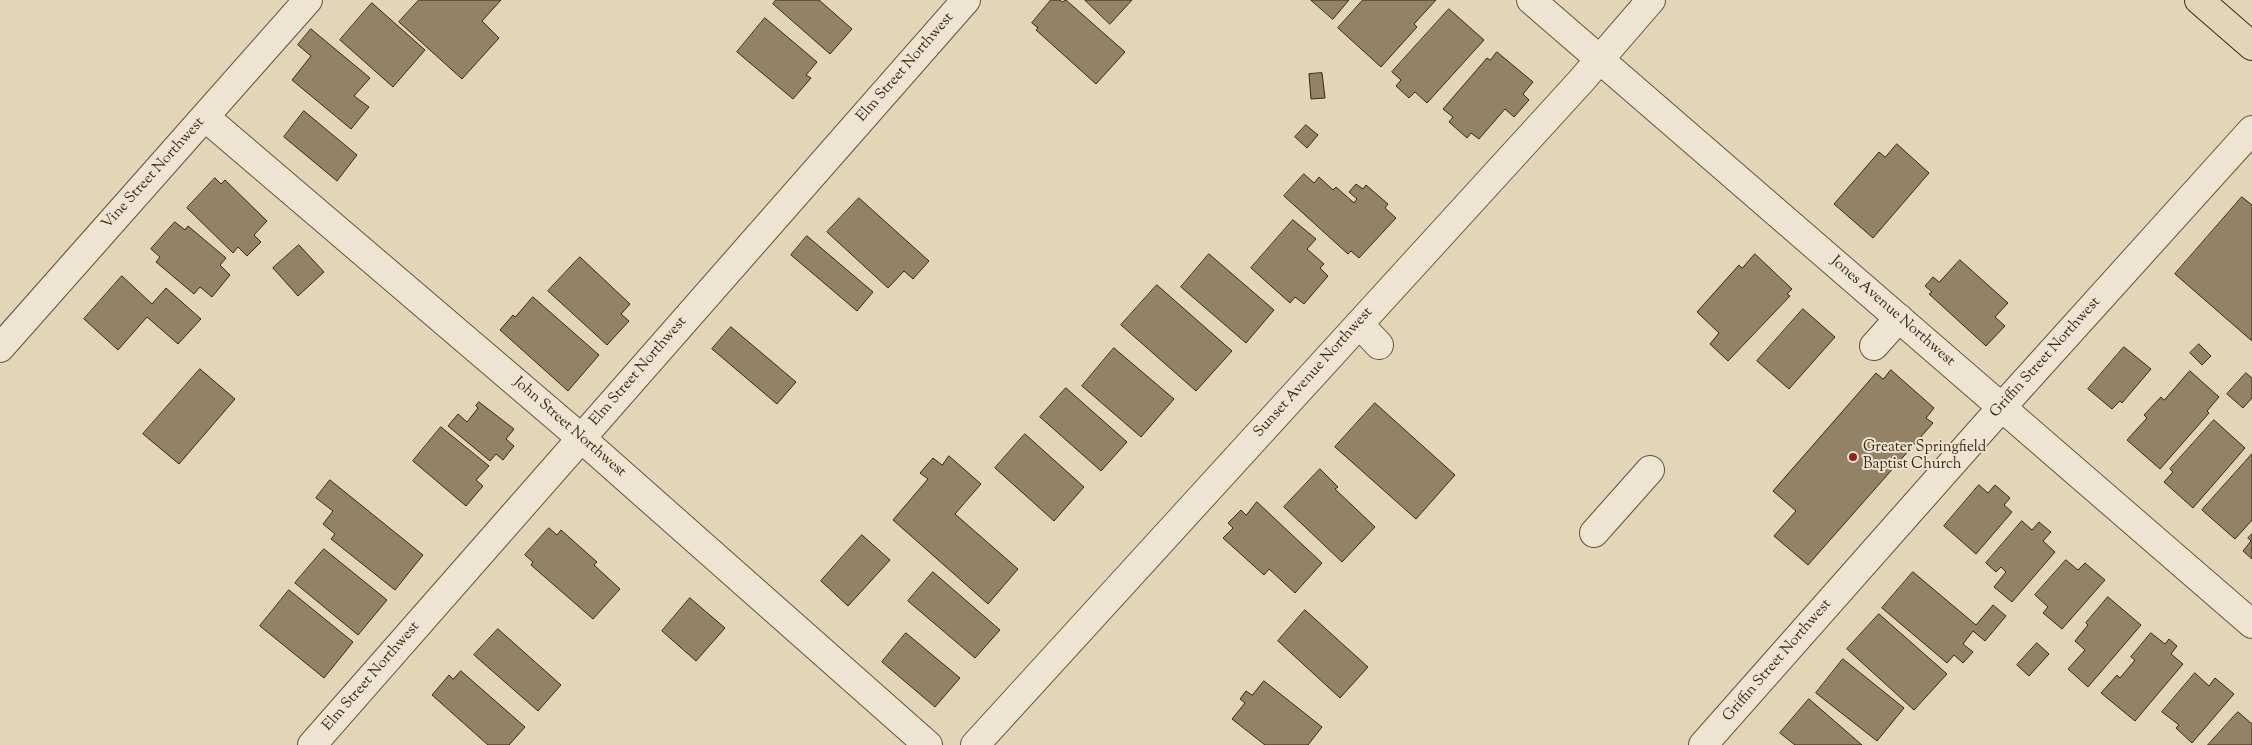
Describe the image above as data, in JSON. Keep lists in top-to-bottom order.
{
  "streets": {
    "street": [
      "Elm Street Northwest",
      "Vine Street Northwest",
      "Jones Avenue Northwest",
      "Griffin Street Northwest",
      "Sunset Avenue Northwest",
      "John Street Northwest"
    ]
  },
  "crossings": [
    ["Elm Street Northwest", "John Street Northwest"],
    ["Vine Street Northwest", "John Street Northwest"],
    ["Jones Avenue Northwest", "Griffin Street Northwest"],
    ["Jones Avenue Northwest", "Sunset Avenue Northwest"]
  ],
  "places": ["Greater Springfield Baptist Church"]
}
